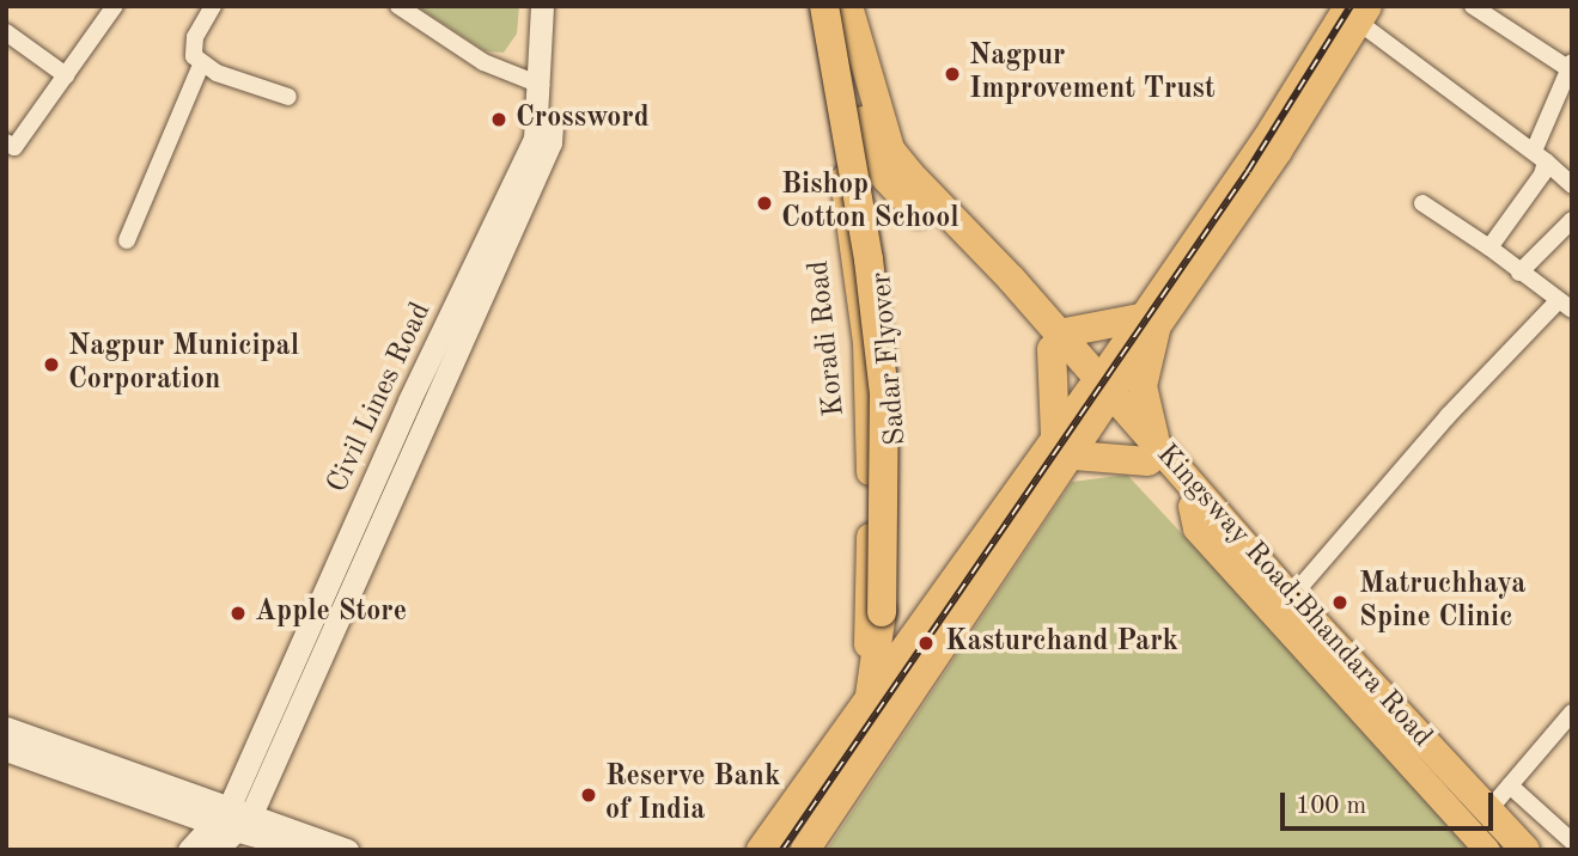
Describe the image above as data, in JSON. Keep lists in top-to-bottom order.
{
  "streets": {
    "highway": ["Sadar Flyover", "Kingsway Road;Bhandara Road"],
    "main road": ["Koradi Road"],
    "street": ["Civil Lines Road"]
  },
  "crossings": [
    ["Koradi Road", "Sadar Flyover"]
  ],
  "places": [
    "Nagpur Improvement Trust",
    "Crossword",
    "Bishop Cotton School",
    "Nagpur Municipal Corporation",
    "Matruchhaya Spine Clinic",
    "Apple Store",
    "Kasturchand Park",
    "Reserve Bank of India"
  ],
  "scale_bar": "100 m"
}
